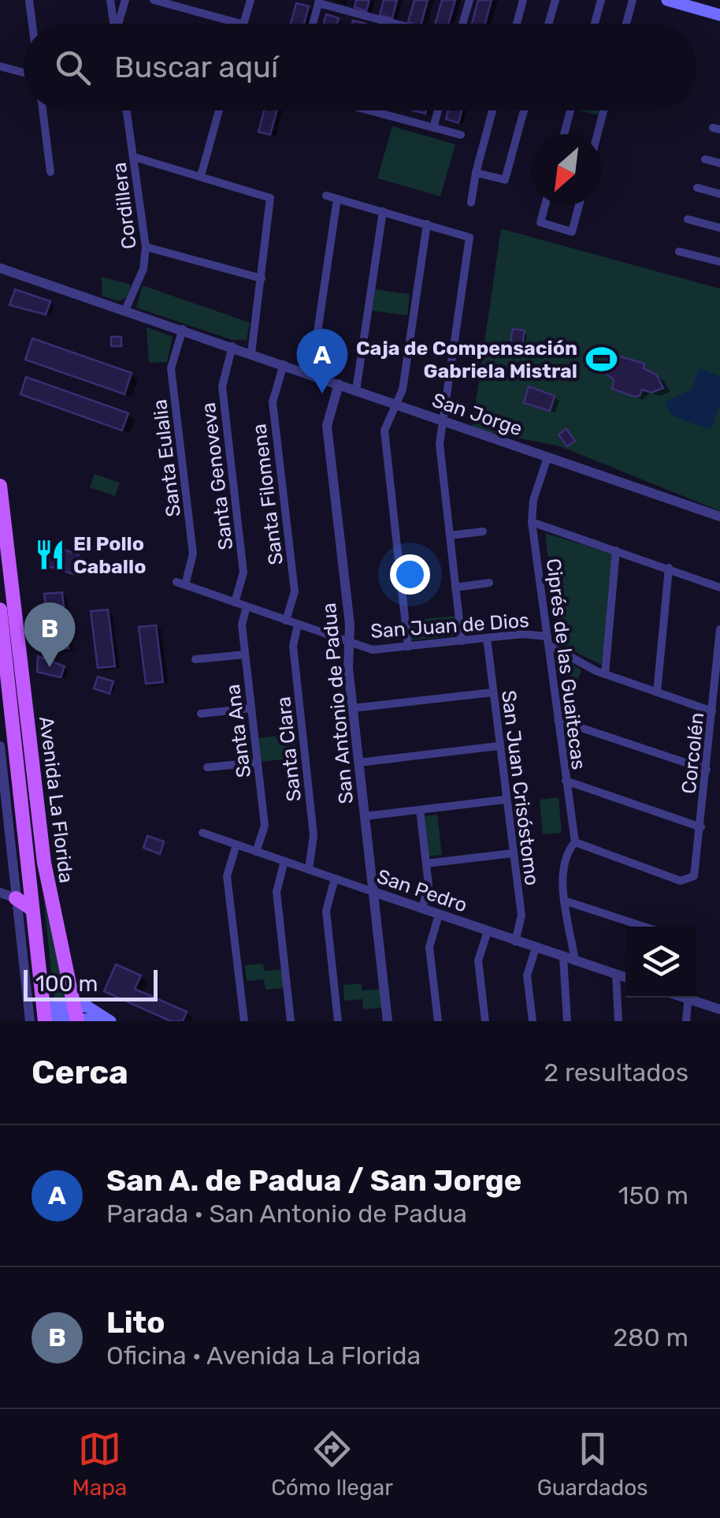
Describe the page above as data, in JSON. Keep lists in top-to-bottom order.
{
  "streets": {
    "main road": ["Avenida La Florida"],
    "street": [
      "Cordillera",
      "San Jorge",
      "Santa Eulalia",
      "Santa Genoveva",
      "Santa Filomena",
      "San Juan de Dios",
      "Ciprés de las Guaitecas",
      "San Antonio de Padua",
      "Santa Ana",
      "Santa Clara",
      "Corcolén",
      "San Juan Crisóstomo",
      "San Pedro"
    ]
  },
  "crossings": [
    ["Cordillera", "San Jorge"],
    ["San Jorge", "Santa Eulalia"],
    ["San Jorge", "Santa Genoveva"],
    ["San Jorge", "Santa Filomena"],
    ["San Jorge", "Ciprés de las Guaitecas"],
    ["San Jorge", "San Antonio de Padua"],
    ["Santa Eulalia", "San Juan de Dios"],
    ["Santa Genoveva", "San Juan de Dios"],
    ["Santa Filomena", "San Juan de Dios"],
    ["San Juan de Dios", "Ciprés de las Guaitecas"],
    ["San Juan de Dios", "San Antonio de Padua"],
    ["San Juan de Dios", "Santa Ana"],
    ["San Juan de Dios", "Santa Clara"],
    ["San Juan de Dios", "Corcolén"],
    ["San Juan de Dios", "San Juan Crisóstomo"],
    ["Ciprés de las Guaitecas", "Corcolén"],
    ["San Antonio de Padua", "San Pedro"],
    ["Santa Ana", "San Pedro"],
    ["Santa Clara", "San Pedro"],
    ["San Juan Crisóstomo", "San Pedro"]
  ],
  "places": {
    "sports": ["Caja de Compensación Gabriela Mistral"],
    "restaurant": ["El Pollo Caballo"]
  },
  "scale_bar": "100 m",
  "north": "bottom left",
  "page": {
    "search": "Buscar aquí",
    "pins": ["A", "B"],
    "scale": "100 m",
    "heading": ["Cerca", "2 resultados"],
    "list": [
      {
        "mark": "A",
        "name": "San A. de Padua / San Jorge",
        "note": "Parada · San Antonio de Padua",
        "value": "150 m"
      },
      {
        "mark": "B",
        "name": "Lito",
        "note": "Oficina · Avenida La Florida",
        "value": "280 m"
      }
    ],
    "nav": ["Mapa", "Cómo llegar", "Guardados"]
  }
}
